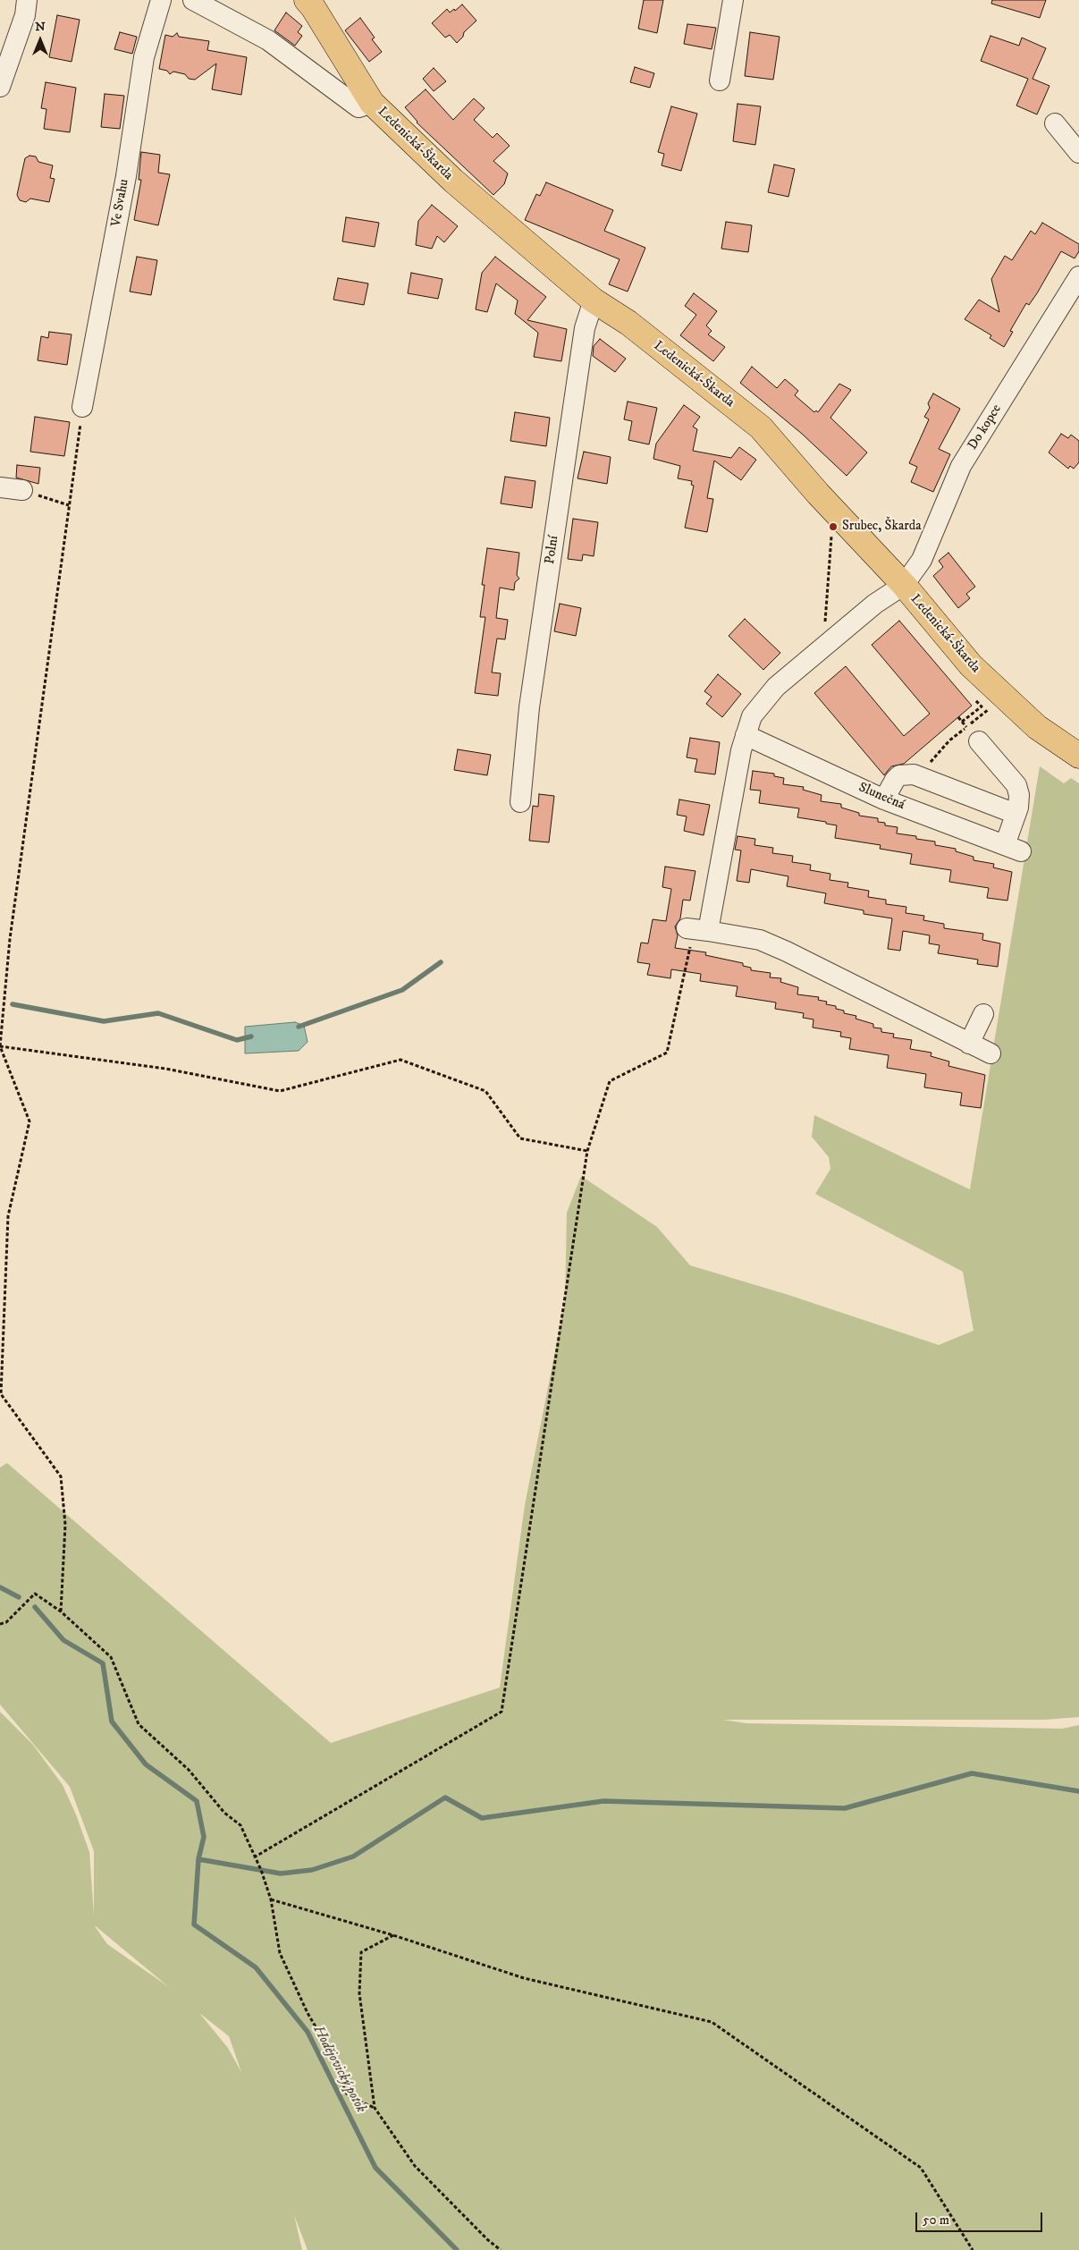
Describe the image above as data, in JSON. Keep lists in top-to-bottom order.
{
  "streets": {
    "main road": ["Ledenická-Škarda"],
    "street": [
      "Ve Svahu",
      "Do kopce",
      "Polní",
      "Slunečná"
    ]
  },
  "crossings": [
    ["Ledenická-Škarda", "Do kopce"],
    ["Ledenická-Škarda", "Polní"]
  ],
  "water": ["Hodějovický potok"],
  "places": ["Srubec, Škarda"],
  "scale_bar": "50 m",
  "north": "top"
}
